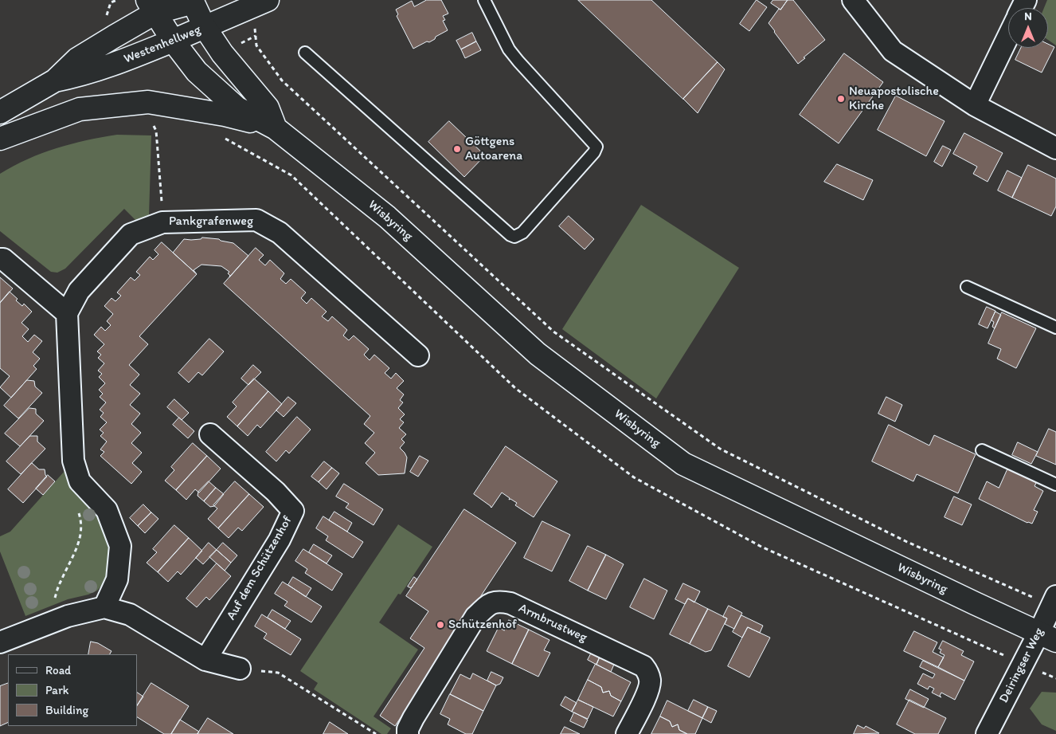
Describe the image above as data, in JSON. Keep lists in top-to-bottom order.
{
  "streets": {
    "main road": ["Westenhellweg", "Wisbyring"],
    "street": [
      "Pankgrafenweg",
      "Auf dem Schützenhof",
      "Armbrustweg",
      "Deiringser Weg"
    ]
  },
  "crossings": [
    ["Westenhellweg", "Wisbyring"],
    ["Wisbyring", "Deiringser Weg"]
  ],
  "places": ["Neuapostolische Kirche", "Göttgens Autoarena", "Schützenhof"],
  "legend": ["Road", "Park", "Building"],
  "north": "top"
}
